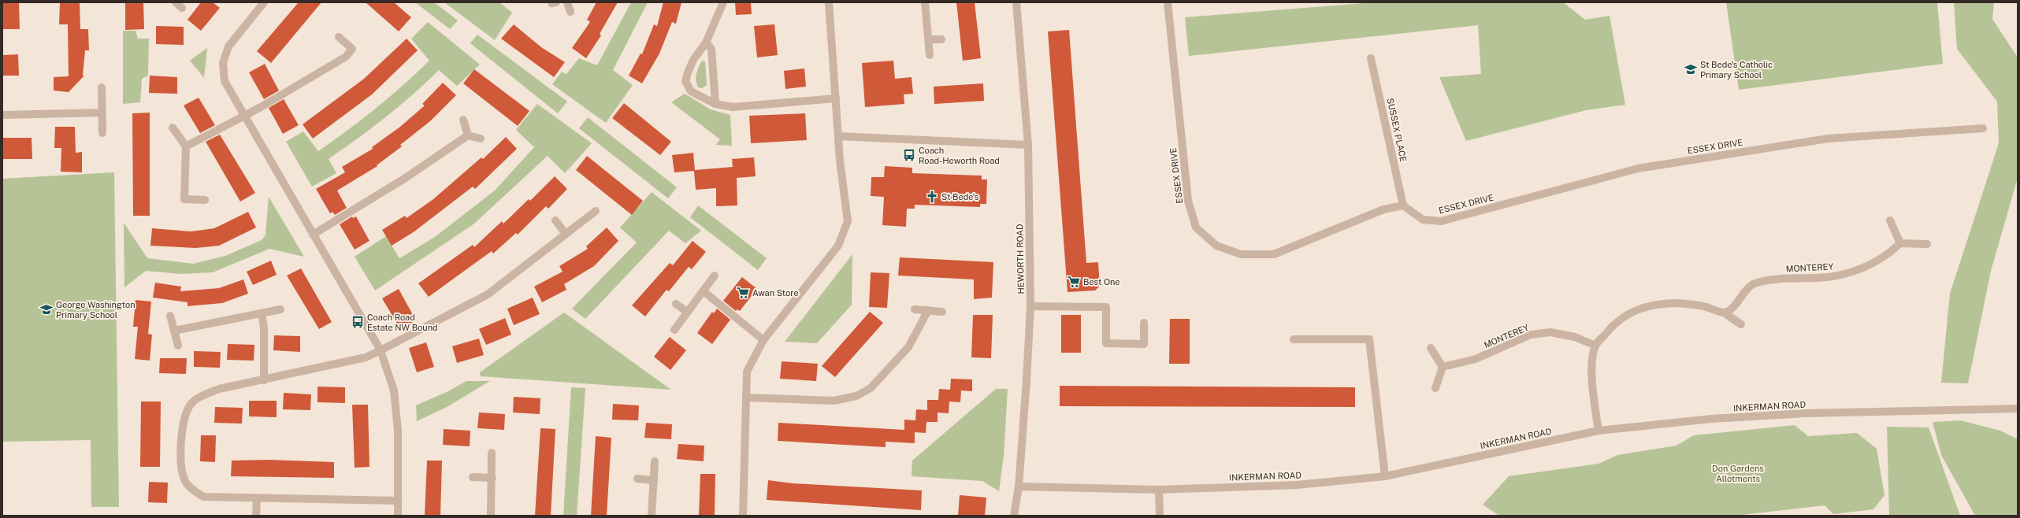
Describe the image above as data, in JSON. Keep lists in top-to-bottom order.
{
  "streets": {
    "street": [
      "SUSSEX PLACE",
      "ESSEX DRIVE",
      "HEWORTH ROAD",
      "MONTEREY",
      "INKERMAN ROAD"
    ]
  },
  "crossings": [
    ["SUSSEX PLACE", "ESSEX DRIVE"],
    ["HEWORTH ROAD", "INKERMAN ROAD"]
  ],
  "parks": ["Don Gardens Allotments"],
  "places": {
    "school or university": ["St Bede's Catholic Primary School", "George Washington Primary School"],
    "bus stop": ["Coach Road-Heworth Road", "Coach Road Estate NW Bound"],
    "church": ["St Bede's"],
    "supermarket": ["Best One", "Awan Store"]
  }
}
